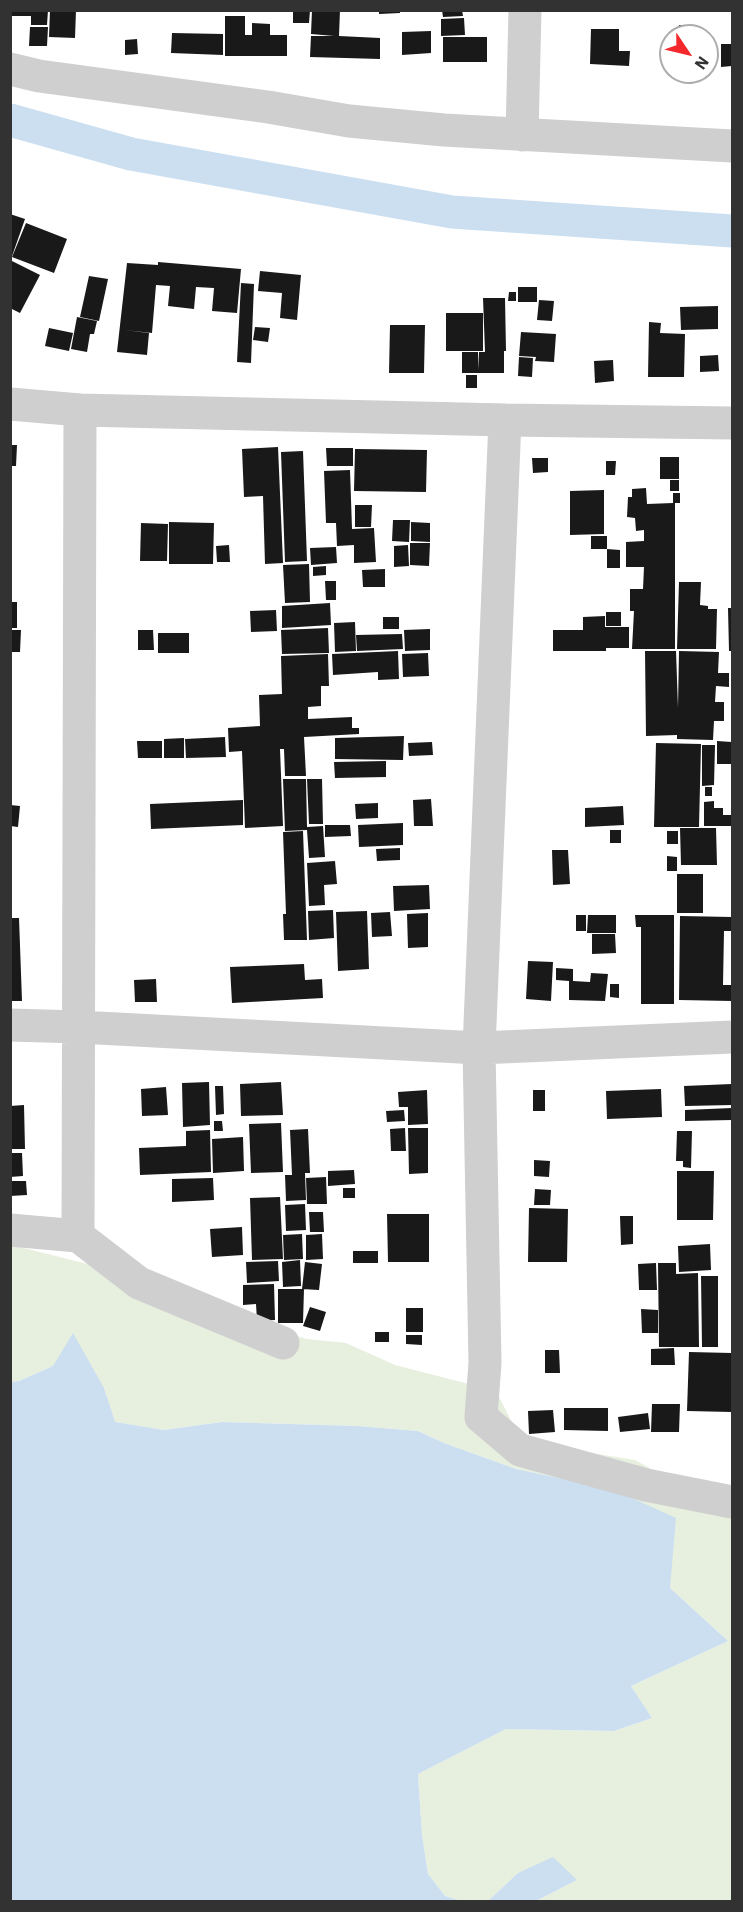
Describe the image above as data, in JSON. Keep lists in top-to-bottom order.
{
  "north": "bottom right"
}
